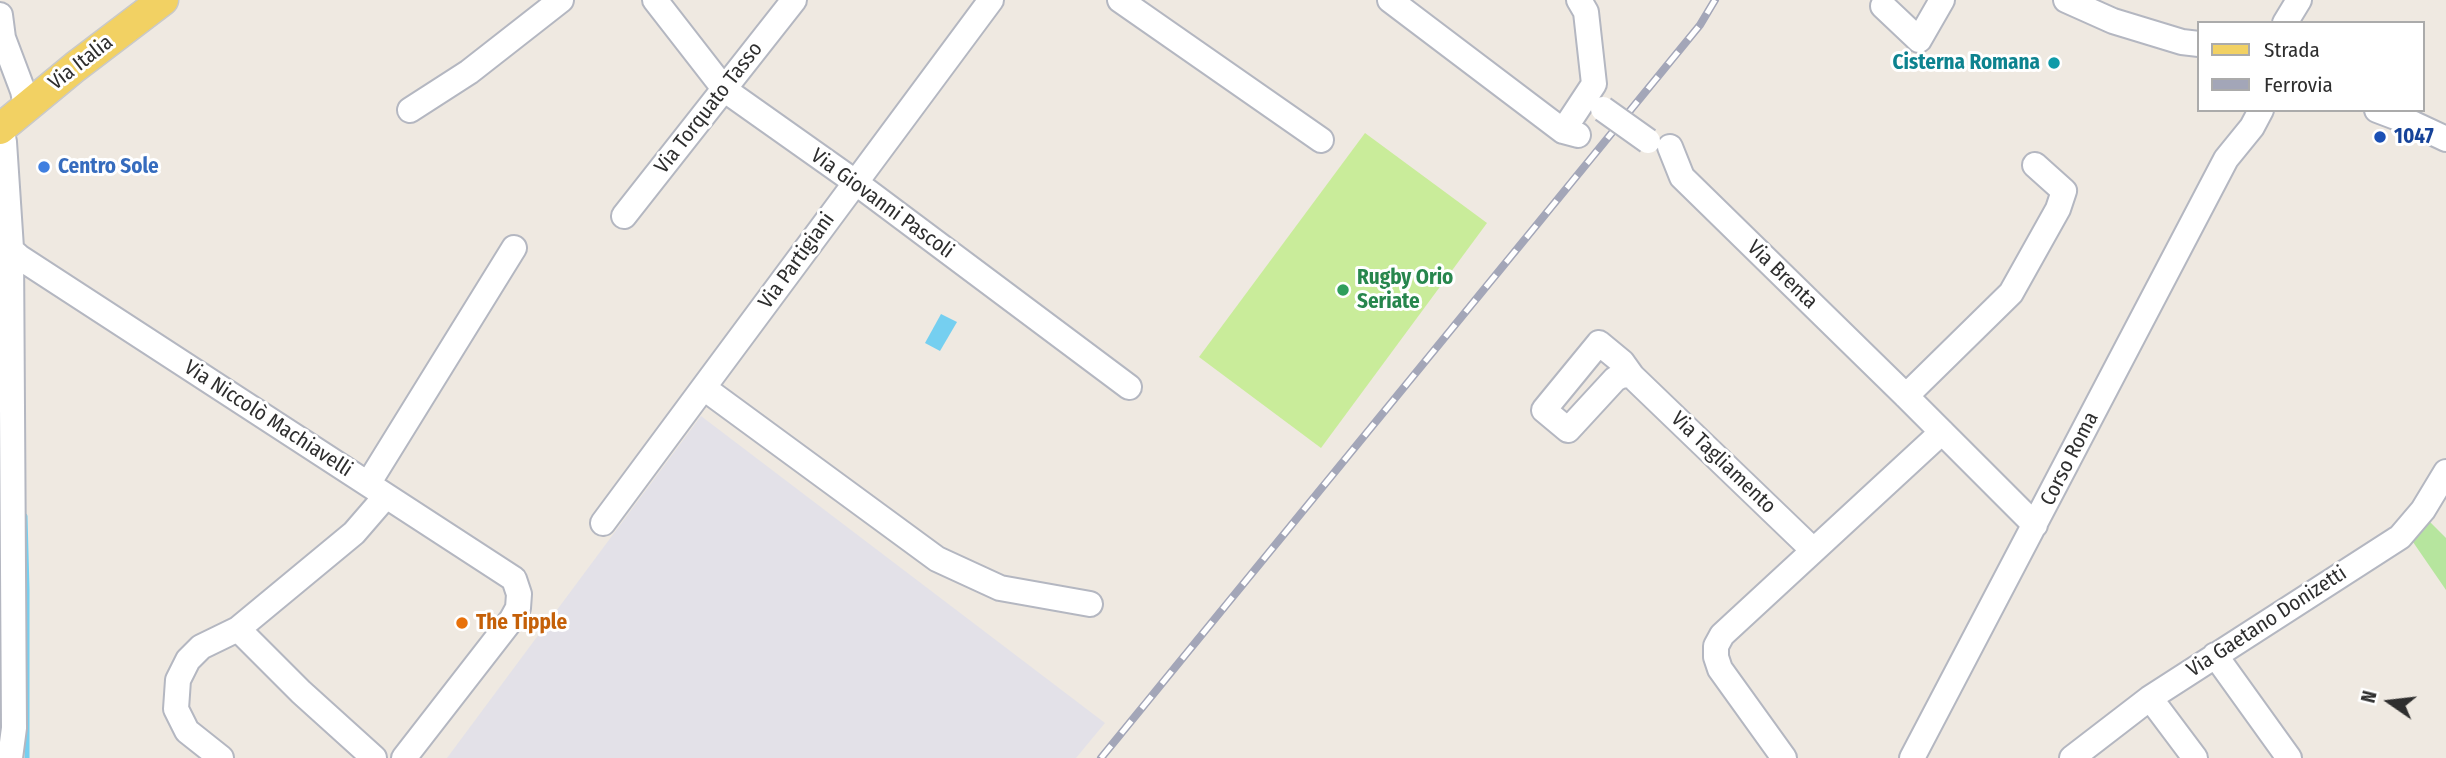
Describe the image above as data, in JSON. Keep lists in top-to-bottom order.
{
  "streets": {
    "main road": ["Via Italia"],
    "street": [
      "Via Torquato Tasso",
      "Via Giovanni Pascoli",
      "Via Partigiani",
      "Via Brenta",
      "Via Niccolò Machiavelli",
      "Corso Roma",
      "Via Tagliamento",
      "Via Gaetano Donizetti"
    ]
  },
  "crossings": [
    ["Via Torquato Tasso", "Via Giovanni Pascoli"],
    ["Via Giovanni Pascoli", "Via Partigiani"],
    ["Via Brenta", "Corso Roma"]
  ],
  "places": [
    "Cisterna Romana",
    "1047",
    "Centro Sole",
    "Rugby Orio Seriate",
    "The Tipple"
  ],
  "legend": ["Strada", "Ferrovia"],
  "north": "left"
}
